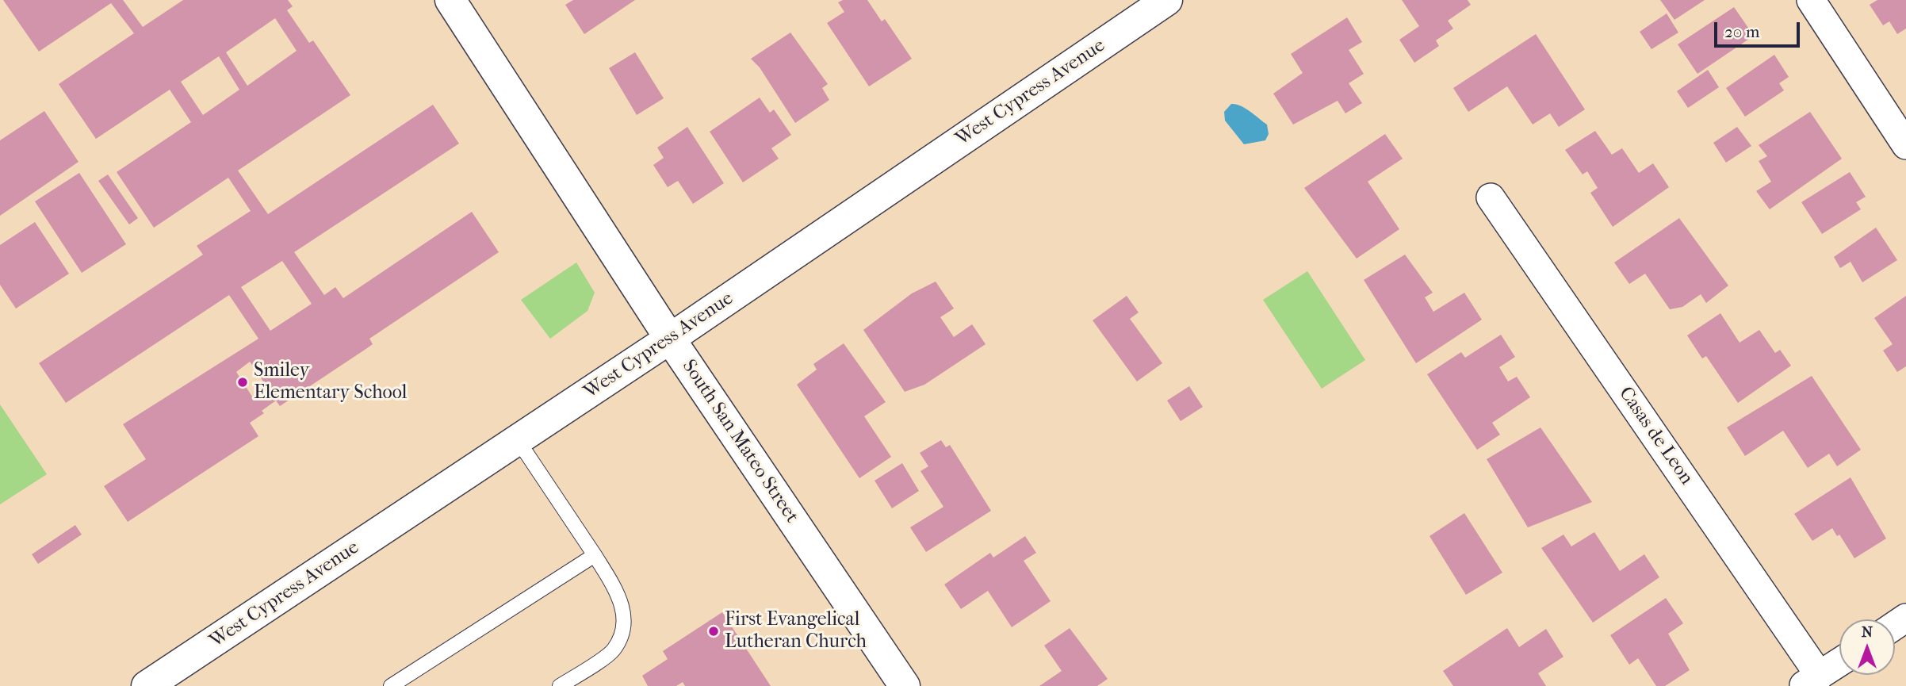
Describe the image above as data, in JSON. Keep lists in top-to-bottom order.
{
  "streets": {
    "main road": ["West Cypress Avenue", "South San Mateo Street"],
    "street": ["Casas de Leon"]
  },
  "crossings": [
    ["West Cypress Avenue", "South San Mateo Street"]
  ],
  "places": ["Smiley Elementary School", "First Evangelical Lutheran Church"],
  "scale_bar": "20 m",
  "north": "top"
}
